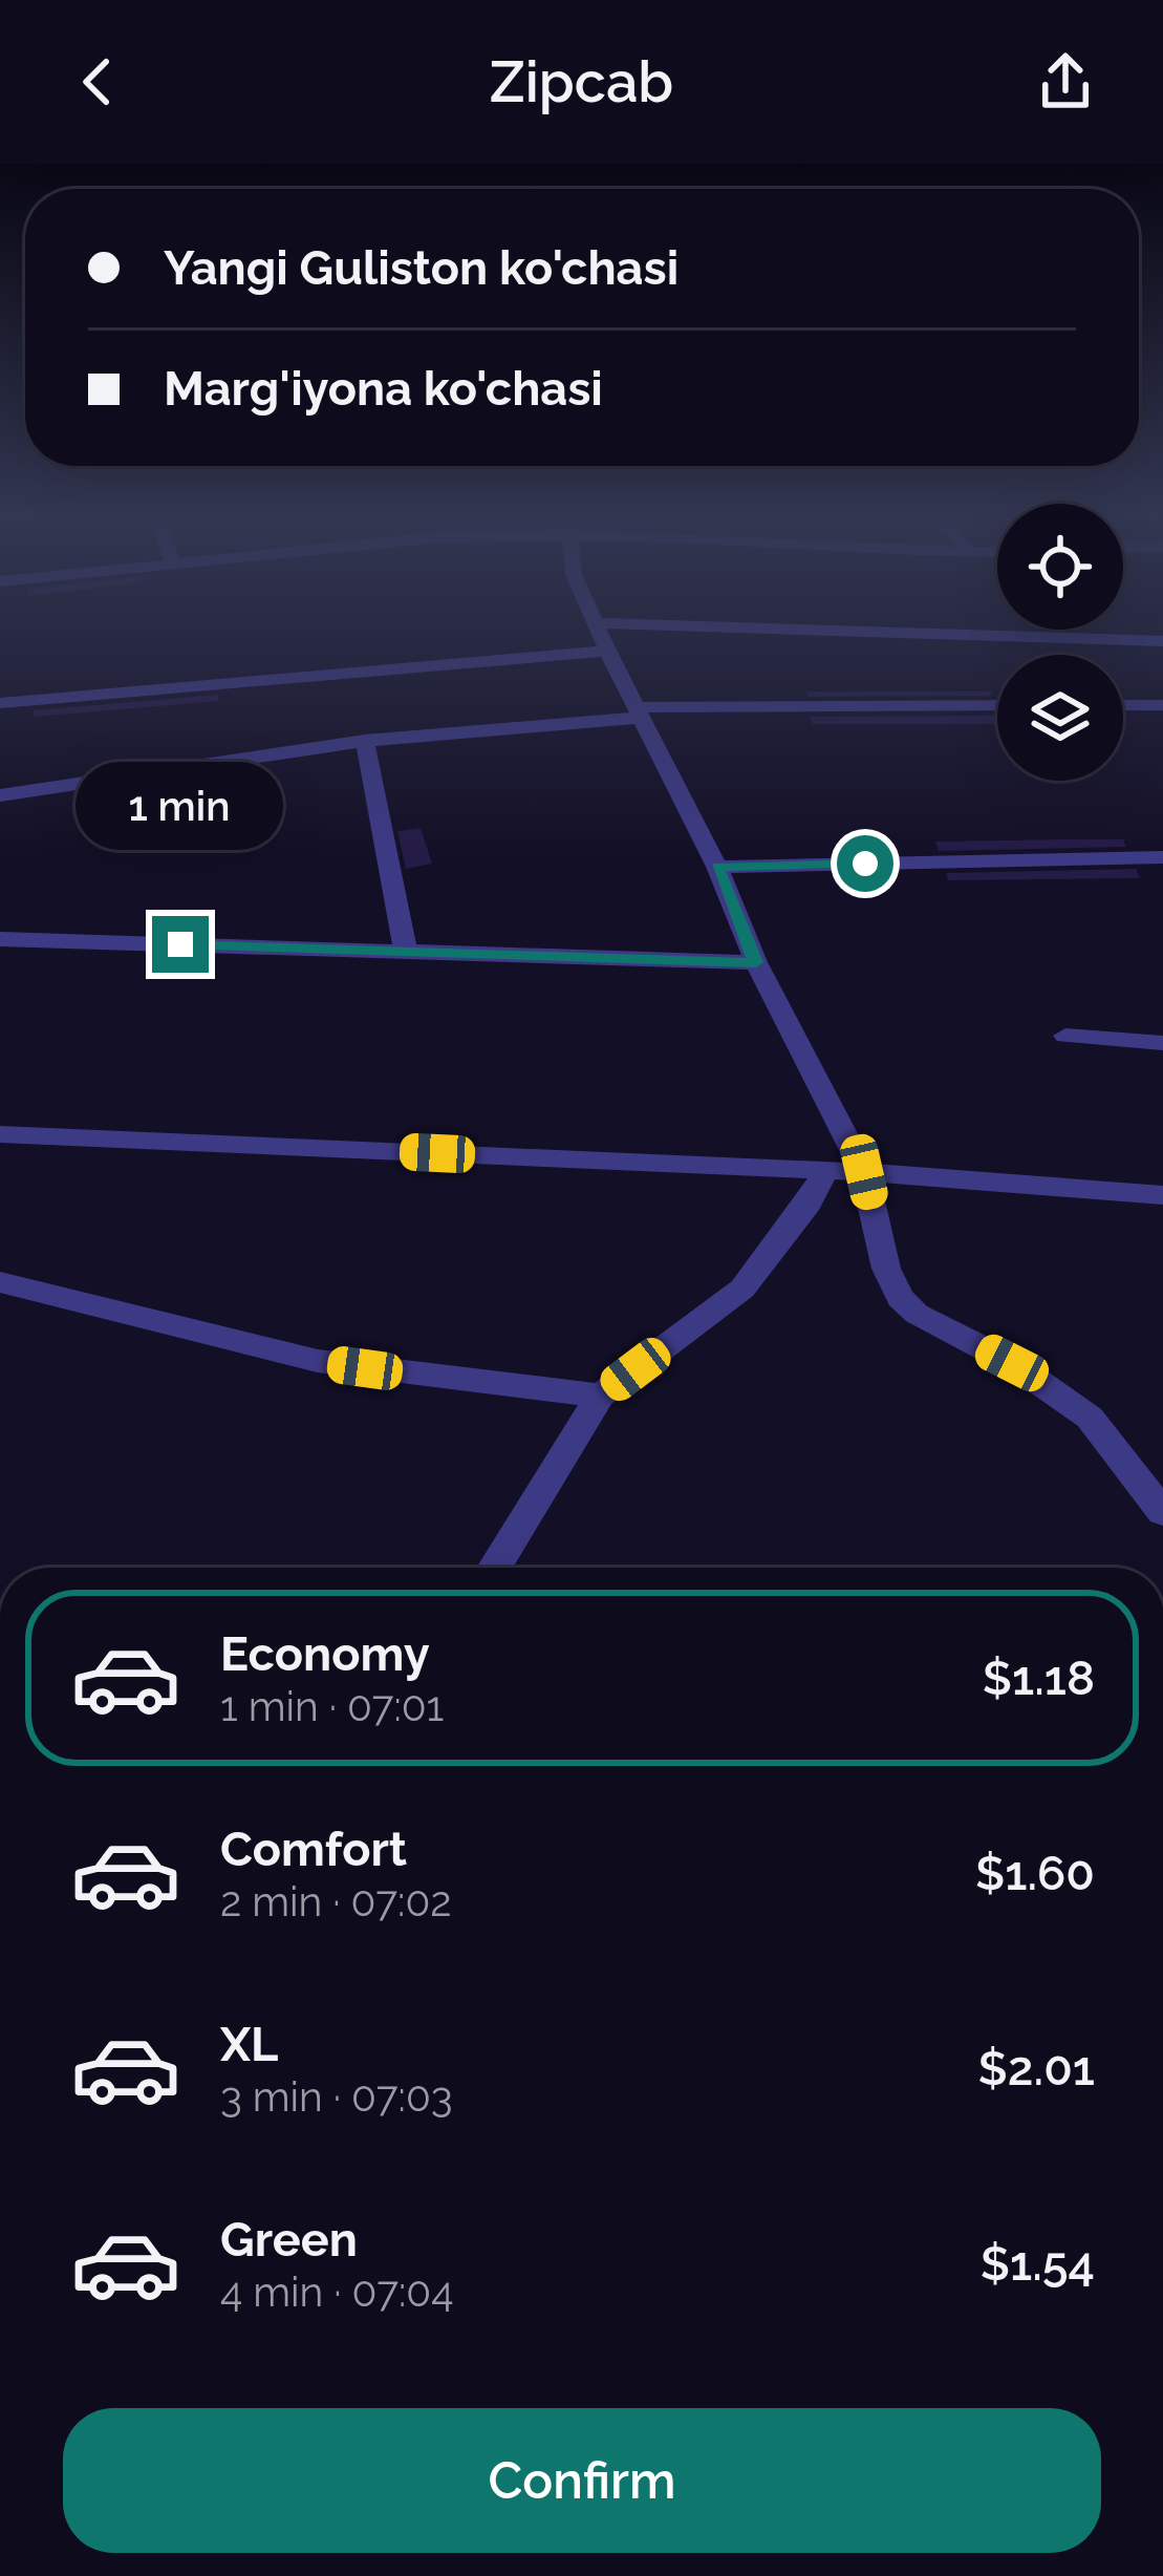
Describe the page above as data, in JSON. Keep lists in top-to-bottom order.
{
  "page": {
    "header": "Zipcab",
    "banner": ["Yangi Guliston ko'chasi", "Marg'iyona ko'chasi"],
    "bubble": "1 min",
    "list": [
      {
        "name": "Economy",
        "note": "1 min · 07:01",
        "value": "$1.18"
      },
      {
        "name": "Comfort",
        "note": "2 min · 07:02",
        "value": "$1.60"
      },
      {
        "name": "XL",
        "note": "3 min · 07:03",
        "value": "$2.01"
      },
      {
        "name": "Green",
        "note": "4 min · 07:04",
        "value": "$1.54"
      }
    ],
    "buttons": "Confirm"
  }
}
